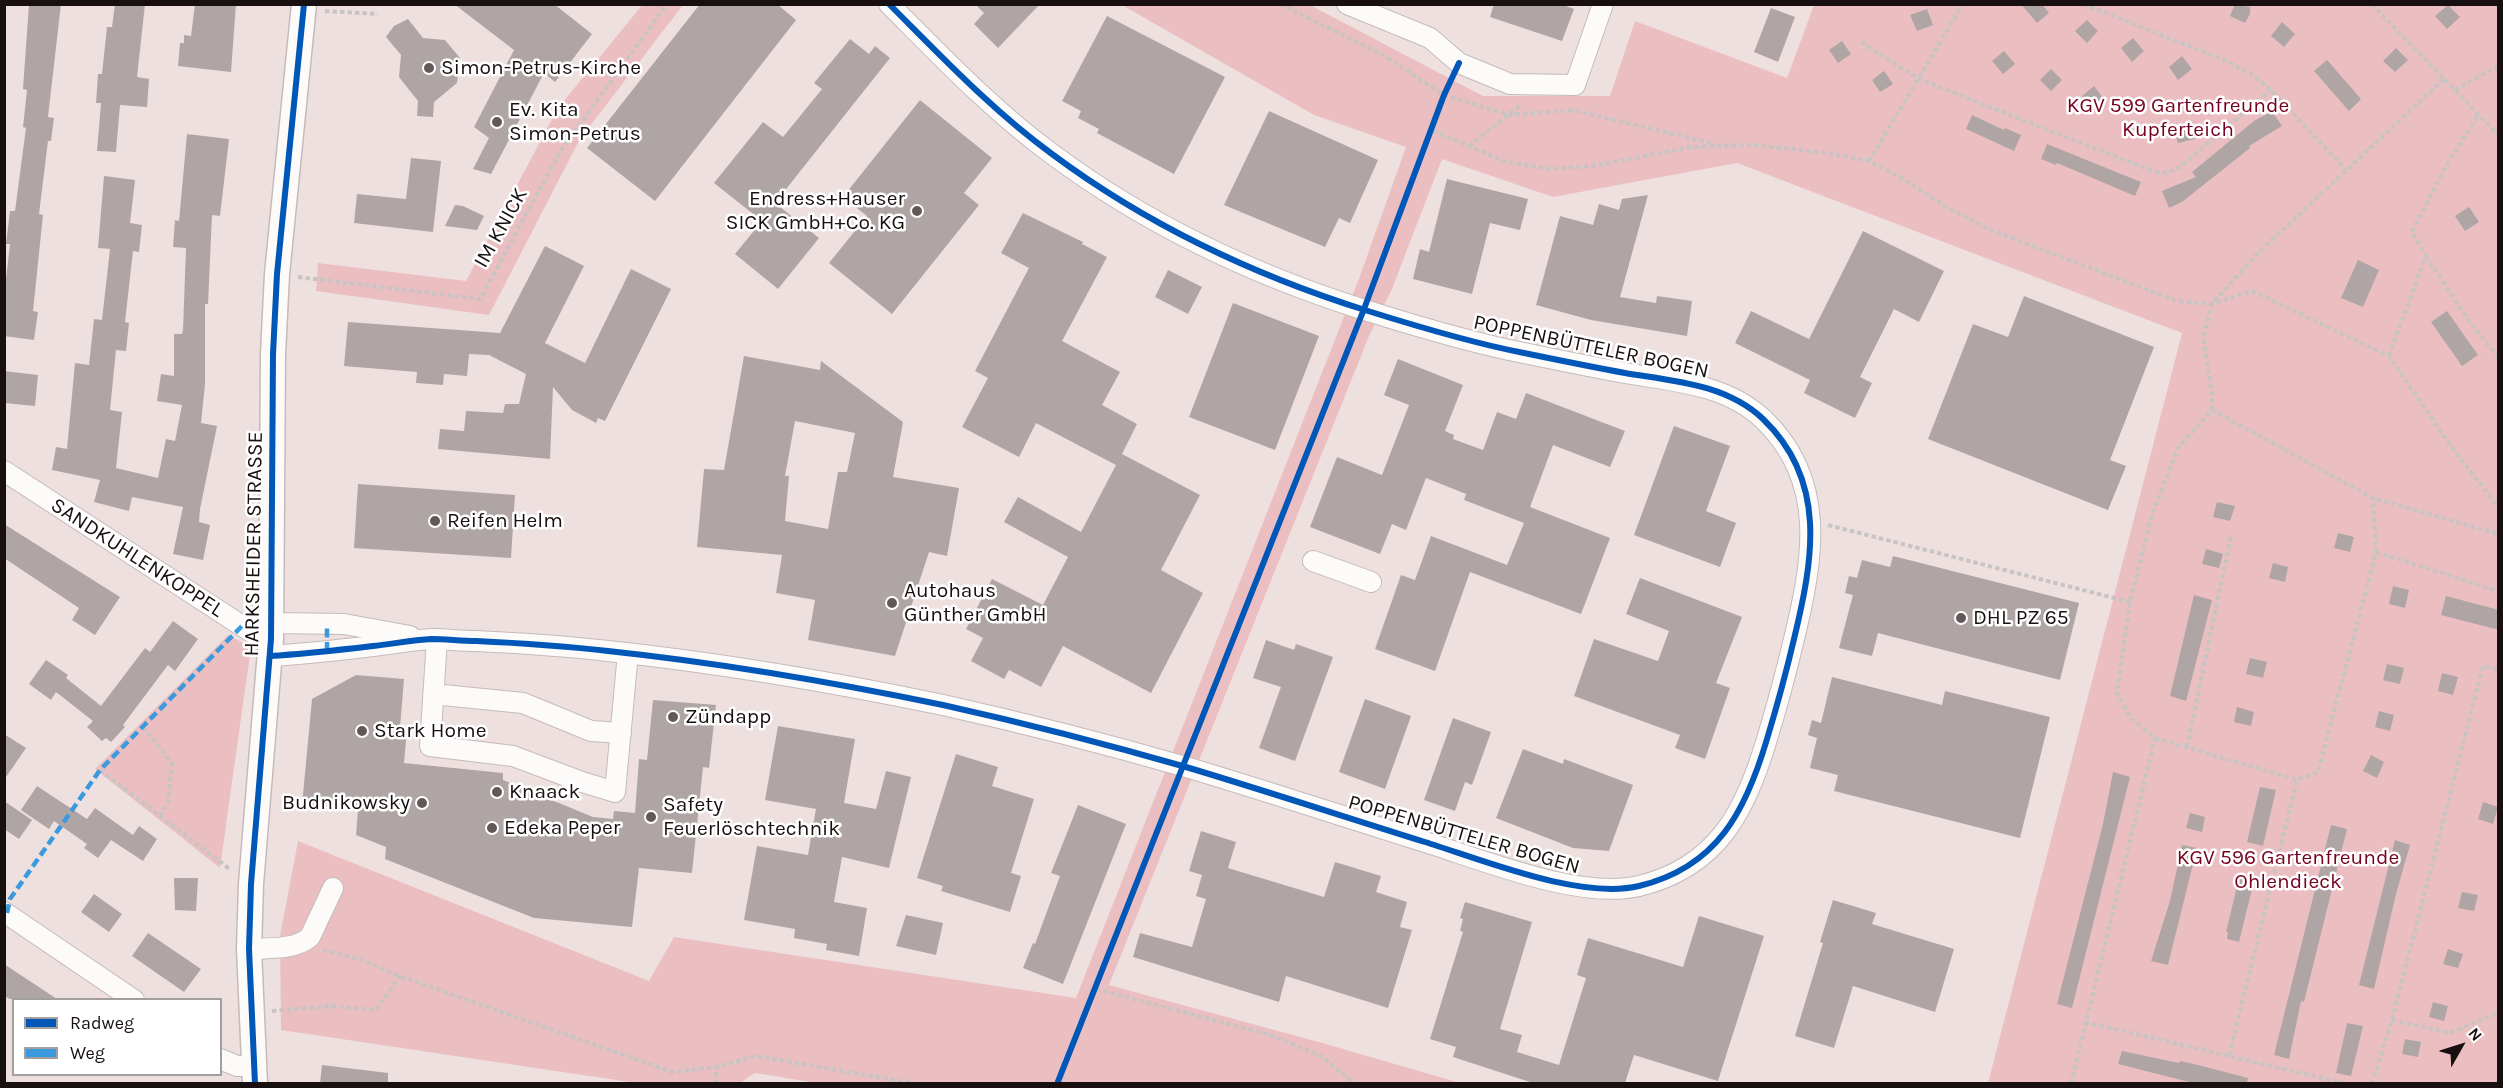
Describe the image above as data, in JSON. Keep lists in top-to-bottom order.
{
  "streets": {
    "main road": ["HARKSHEIDER STRASSE"],
    "street": ["POPPENBÜTTELER BOGEN", "SANDKUHLENKOPPEL"],
    "path": ["IM KNICK"]
  },
  "crossings": [
    ["IM KNICK", "HARKSHEIDER STRASSE"],
    ["POPPENBÜTTELER BOGEN", "HARKSHEIDER STRASSE"],
    ["POPPENBÜTTELER BOGEN", "SANDKUHLENKOPPEL"],
    ["HARKSHEIDER STRASSE", "SANDKUHLENKOPPEL"]
  ],
  "parks": ["KGV 599 Gartenfreunde Kupferteich", "KGV 596 Gartenfreunde Ohlendieck"],
  "places": [
    "Simon-Petrus-Kirche",
    "Ev. Kita Simon-Petrus",
    "Endress+Hauser SICK GmbH+Co. KG",
    "Reifen Helm",
    "Autohaus Günther GmbH",
    "DHL PZ 65",
    "Zündapp",
    "Stark Home",
    "Knaack",
    "Budnikowsky",
    "Safety Feuerlöschtechnik",
    "Edeka Peper"
  ],
  "legend": ["Radweg", "Weg"],
  "north": "top right"
}
